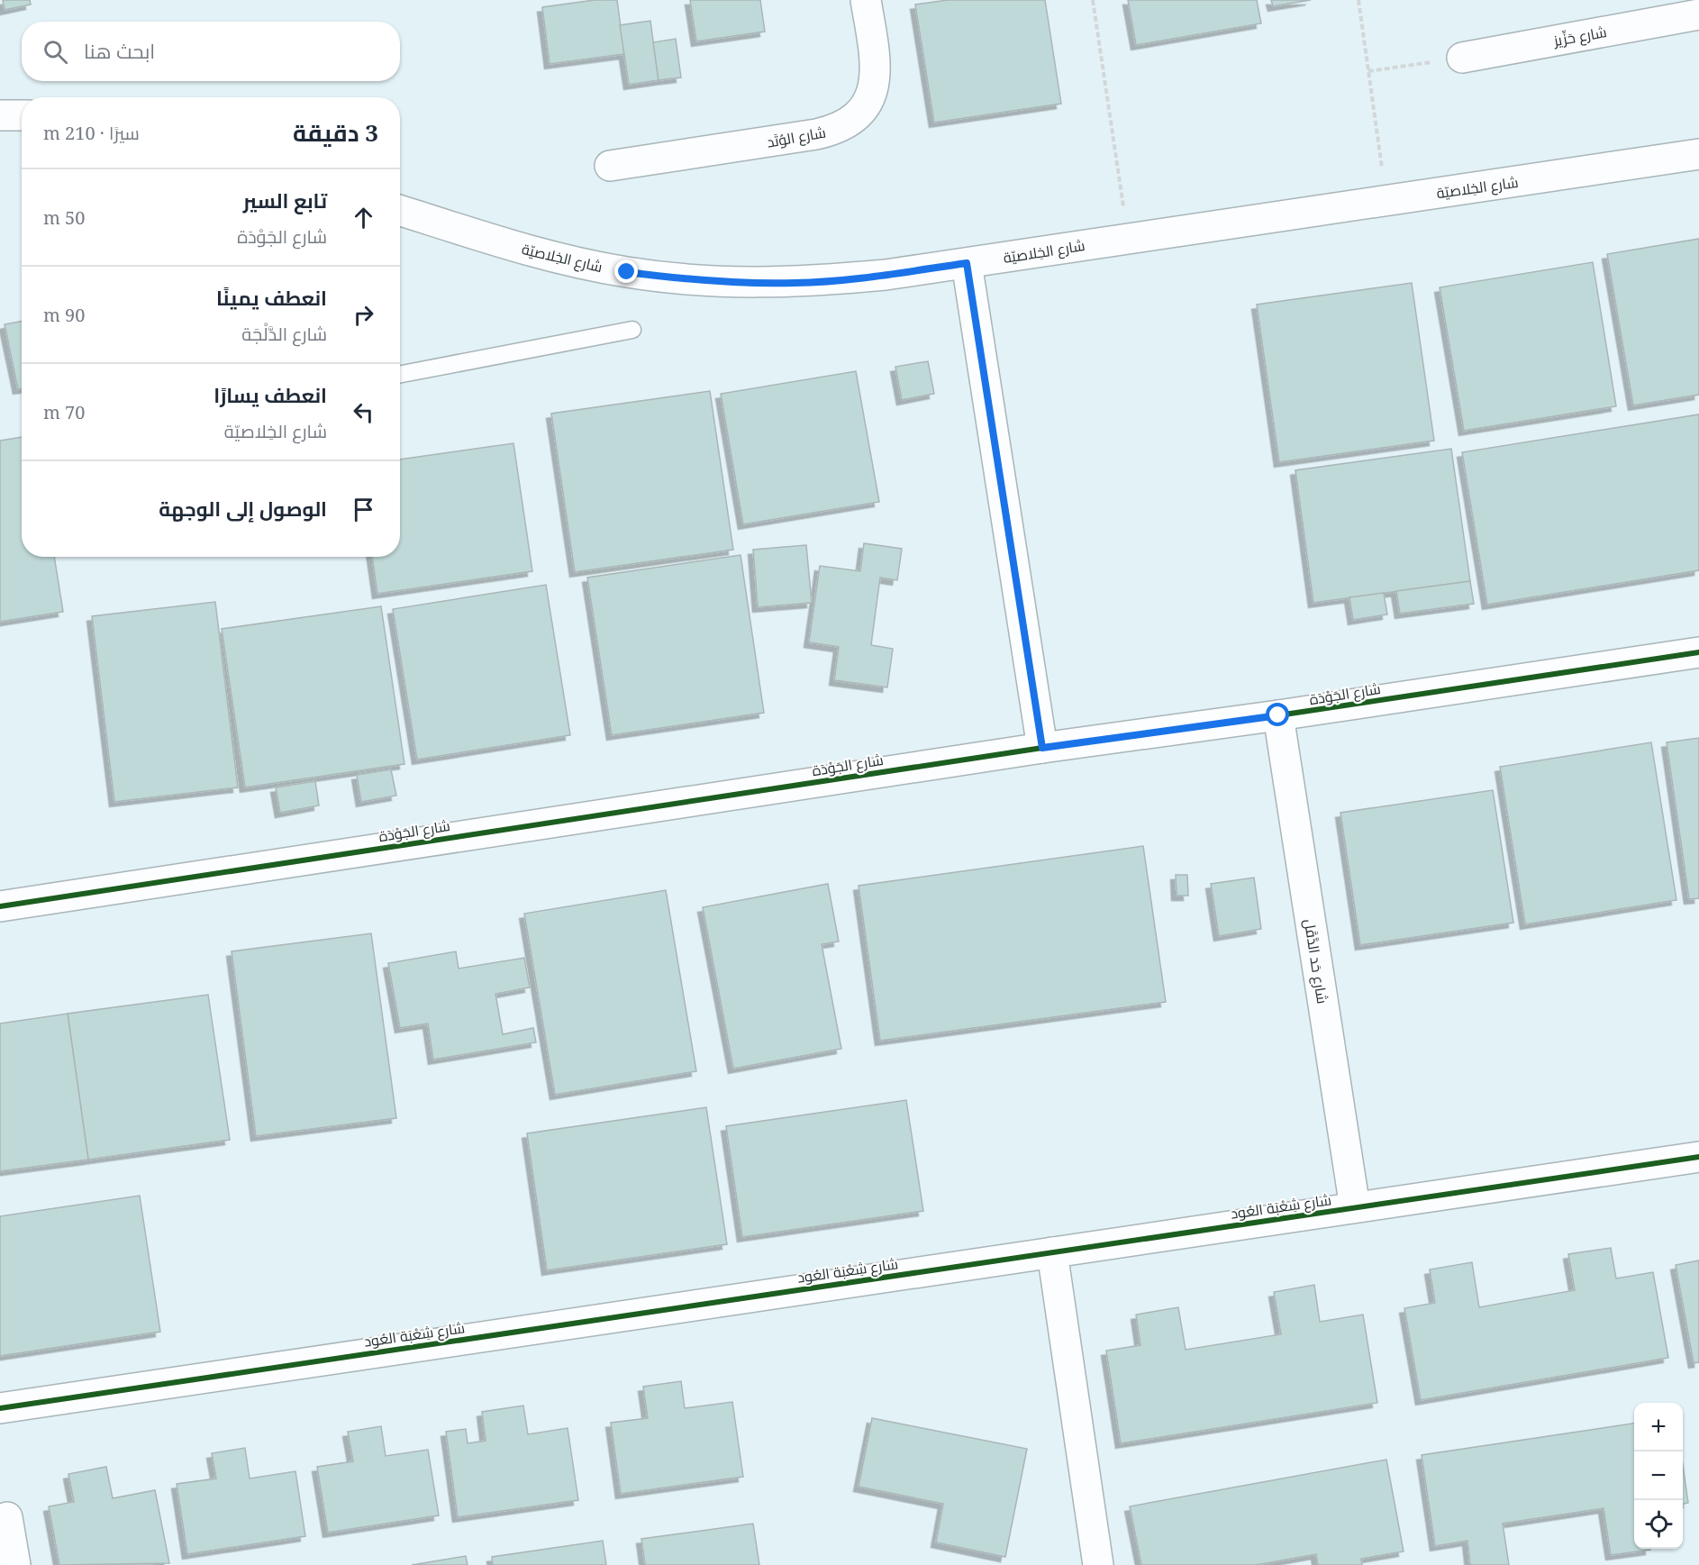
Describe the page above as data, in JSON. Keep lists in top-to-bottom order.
{
  "streets": {
    "street": [
      "شارع حَزِّيز",
      "شارع الوُتَد",
      "شارع الخِلاصيّة",
      "شارع الجَوْدَة",
      "شارع حَد الدَّقَل",
      "شارع شِعْبَة العُود"
    ]
  },
  "crossings": [
    ["شارع الجَوْدَة", "شارع حَد الدَّقَل"],
    ["شارع حَد الدَّقَل", "شارع شِعْبَة العُود"]
  ],
  "page": {
    "search": "ابحث هنا",
    "heading": ["3 دقيقة", "سيرًا · 210 m"],
    "list": [
      ["تابع السير", "شارع الجَوْدَة", "50 m"],
      ["انعطف يمينًا", "شارع الدَّلْجَة", "90 m"],
      ["انعطف يسارًا", "شارع الخِلاصيّة", "70 m"],
      "الوصول إلى الوجهة"
    ],
    "map_buttons": ["+", "−"]
  }
}
